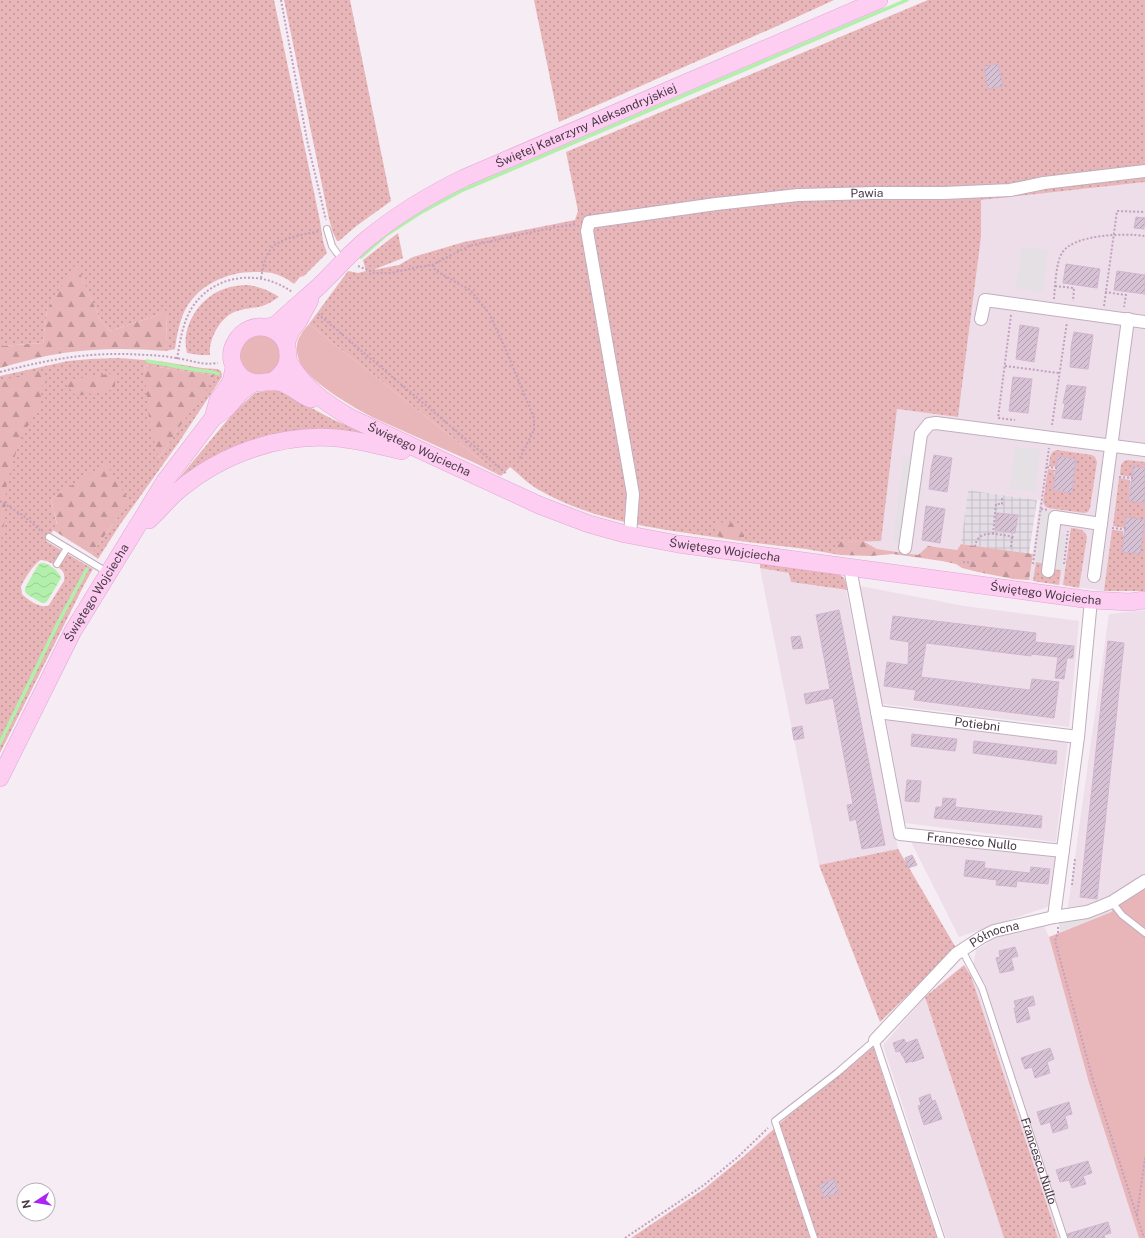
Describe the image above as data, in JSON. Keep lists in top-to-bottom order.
{
  "streets": {
    "street": [
      "Świętej Katarzyny Aleksandryjskiej",
      "Pawia",
      "Świętego Wojciecha",
      "Potiebni",
      "Francesco Nullo",
      "Północna"
    ]
  },
  "crossings": [
    ["Świętej Katarzyny Aleksandryjskiej", "Świętego Wojciecha"],
    ["Świętego Wojciecha", "Francesco Nullo"],
    ["Potiebni", "Francesco Nullo"],
    ["Francesco Nullo", "Północna"]
  ],
  "north": "left"
}
